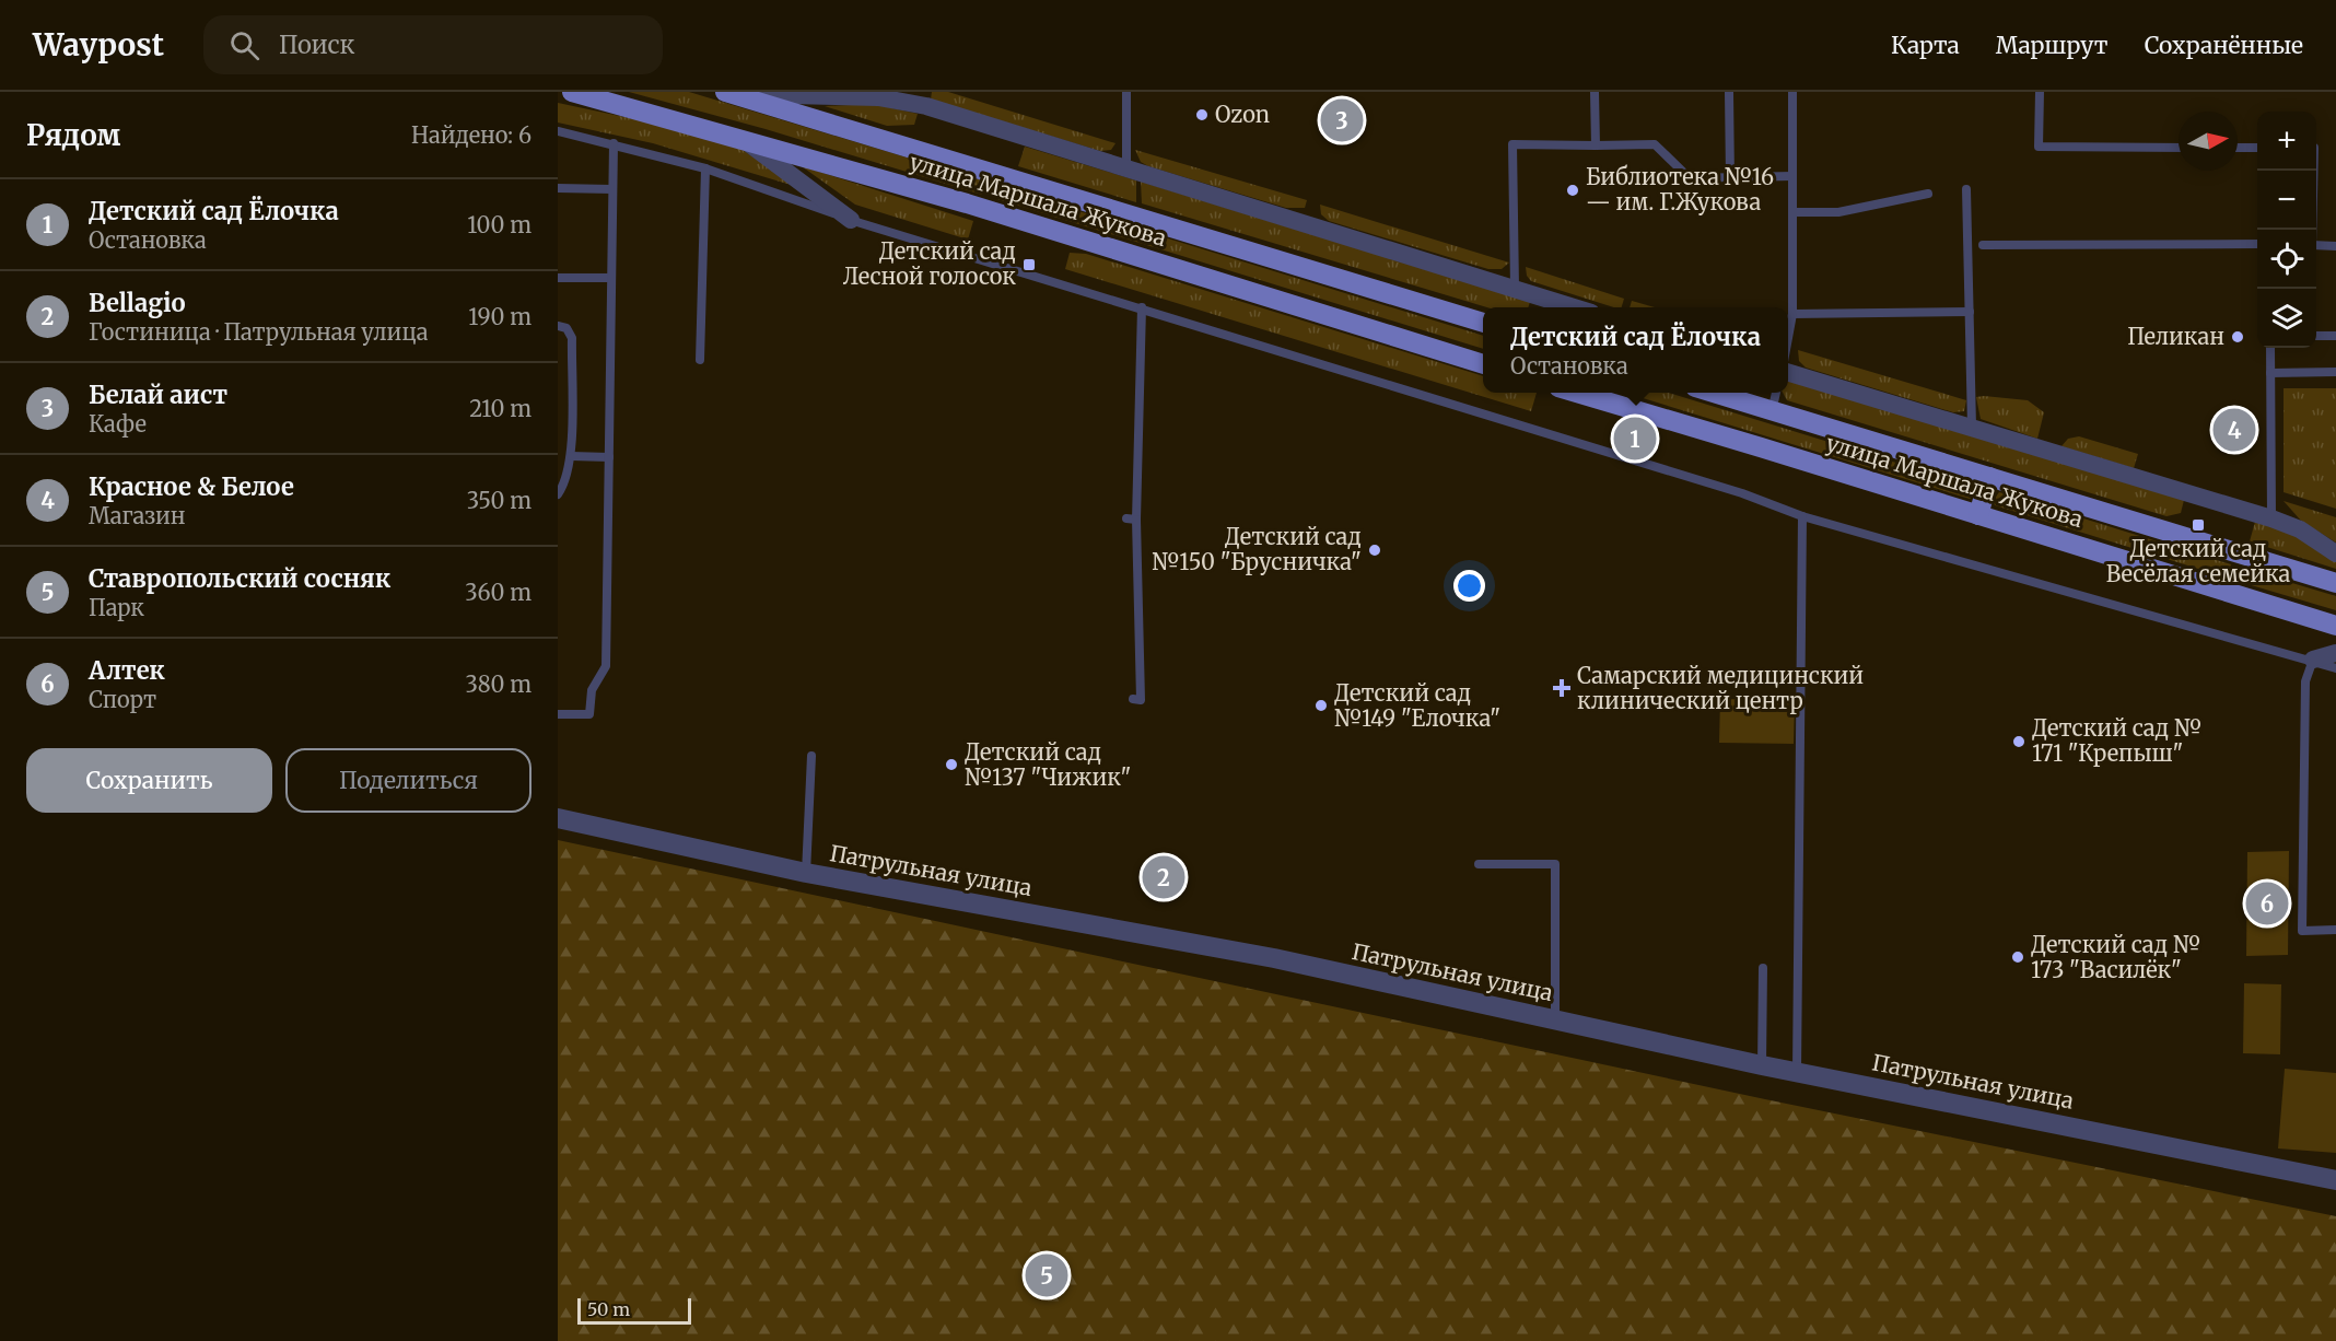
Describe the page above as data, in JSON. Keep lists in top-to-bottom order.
{
  "streets": {
    "main road": ["улица Маршала Жукова"],
    "street": ["Патрульная улица"]
  },
  "places": {
    "other": [
      "Ozon",
      "Библиотека №16 — им. Г.Жукова",
      "Пеликан",
      "Детский сад №150 \"Брусничка\"",
      "Детский сад №149 \"Елочка\"",
      "Детский сад № 171 \"Крепыш\"",
      "Детский сад №137 \"Чижик\"",
      "Детский сад № 173 \"Василёк\""
    ],
    "transit": ["Детский сад Лесной голосок", "Детский сад Весёлая семейка"],
    "health": ["Самарский медицинский клинический центр"]
  },
  "scale_bar": "50 m",
  "north": "right",
  "page": {
    "header": "Waypost",
    "search": "Поиск",
    "nav": ["Карта", "Маршрут", "Сохранённые"],
    "heading": ["Рядом", "Найдено: 6"],
    "pins": [
      "3",
      "4",
      "1",
      "2",
      "6",
      "5"
    ],
    "map_buttons": ["+", "−"],
    "list": [
      {
        "mark": "1",
        "name": "Детский сад Ёлочка",
        "note": "Остановка",
        "value": "100 m"
      },
      {
        "mark": "2",
        "name": "Bellagio",
        "note": "Гостиница · Патрульная улица",
        "value": "190 m"
      },
      {
        "mark": "3",
        "name": "Белай аист",
        "note": "Кафе",
        "value": "210 m"
      },
      {
        "mark": "4",
        "name": "Красное & Белое",
        "note": "Магазин",
        "value": "350 m"
      },
      {
        "mark": "5",
        "name": "Ставропольский сосняк",
        "note": "Парк",
        "value": "360 m"
      },
      {
        "mark": "6",
        "name": "Алтек",
        "note": "Спорт",
        "value": "380 m"
      }
    ],
    "popup": ["Детский сад Ёлочка", "Остановка"],
    "buttons": ["Сохранить", "Поделиться"],
    "scale": "50 m"
  }
}
